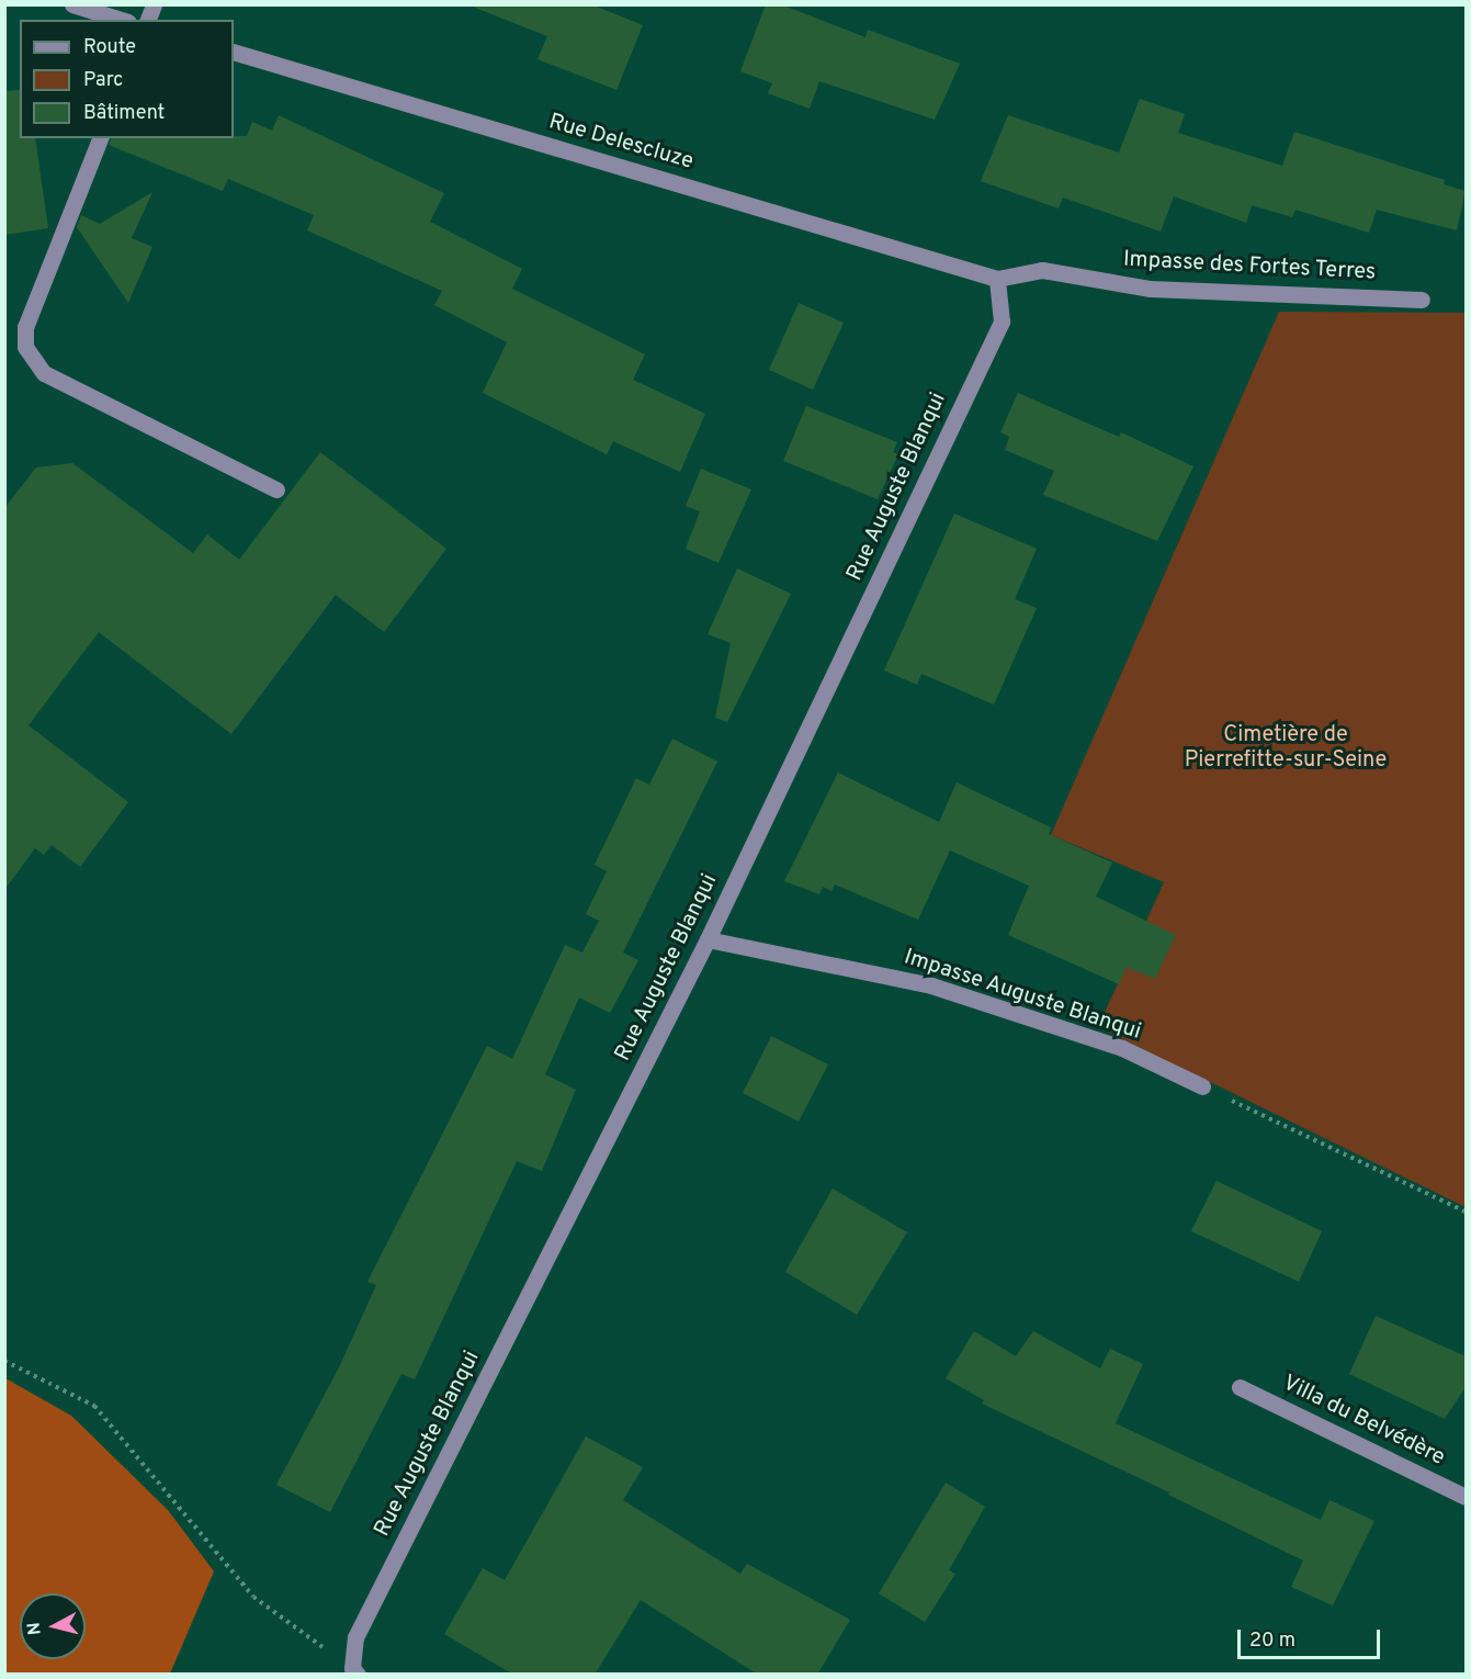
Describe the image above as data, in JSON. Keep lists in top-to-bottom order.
{
  "streets": {
    "street": [
      "Rue Delescluze",
      "Impasse des Fortes Terres",
      "Rue Auguste Blanqui",
      "Impasse Auguste Blanqui",
      "Villa du Belvédère"
    ]
  },
  "crossings": [
    ["Rue Delescluze", "Impasse des Fortes Terres"],
    ["Rue Delescluze", "Rue Auguste Blanqui"],
    ["Impasse des Fortes Terres", "Rue Auguste Blanqui"],
    ["Rue Auguste Blanqui", "Impasse Auguste Blanqui"]
  ],
  "parks": ["Cimetière de Pierrefitte-sur-Seine"],
  "legend": ["Route", "Parc", "Bâtiment"],
  "scale_bar": "20 m",
  "north": "left"
}
